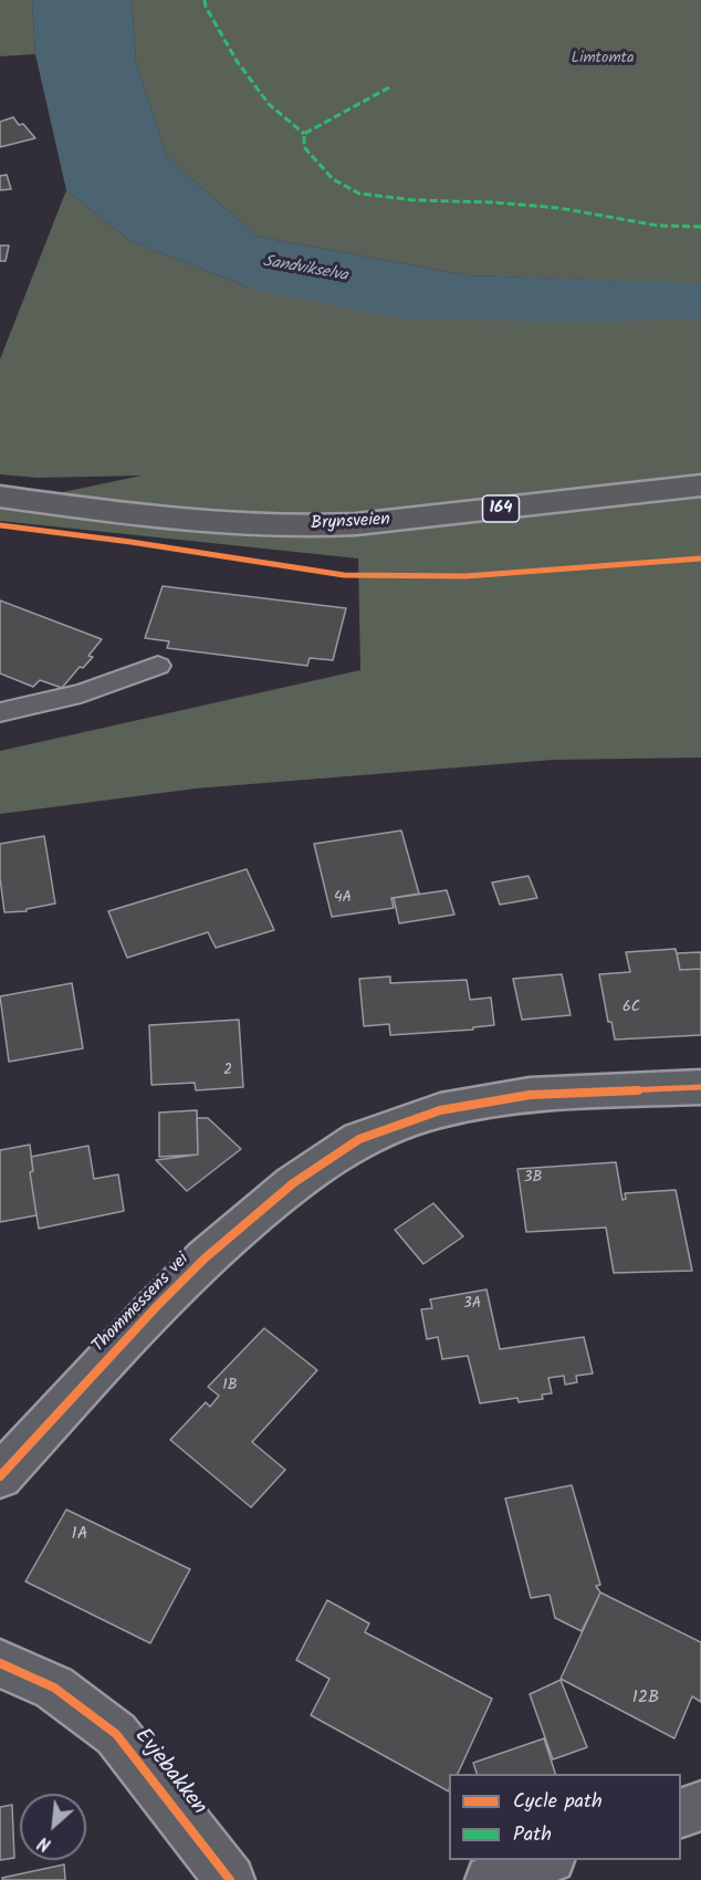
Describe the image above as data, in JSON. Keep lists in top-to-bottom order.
{
  "streets": {
    "main road": ["164", "Brynsveien"],
    "street": ["Thommessens vei", "Evjebakken"]
  },
  "water": ["Sandvikselva"],
  "parks": ["Limtomta"],
  "house_numbers": [
    "4A",
    "6C",
    "2",
    "3B",
    "3A",
    "1B",
    "1A",
    "12B"
  ],
  "legend": ["Cycle path", "Path"],
  "north": "bottom left"
}
